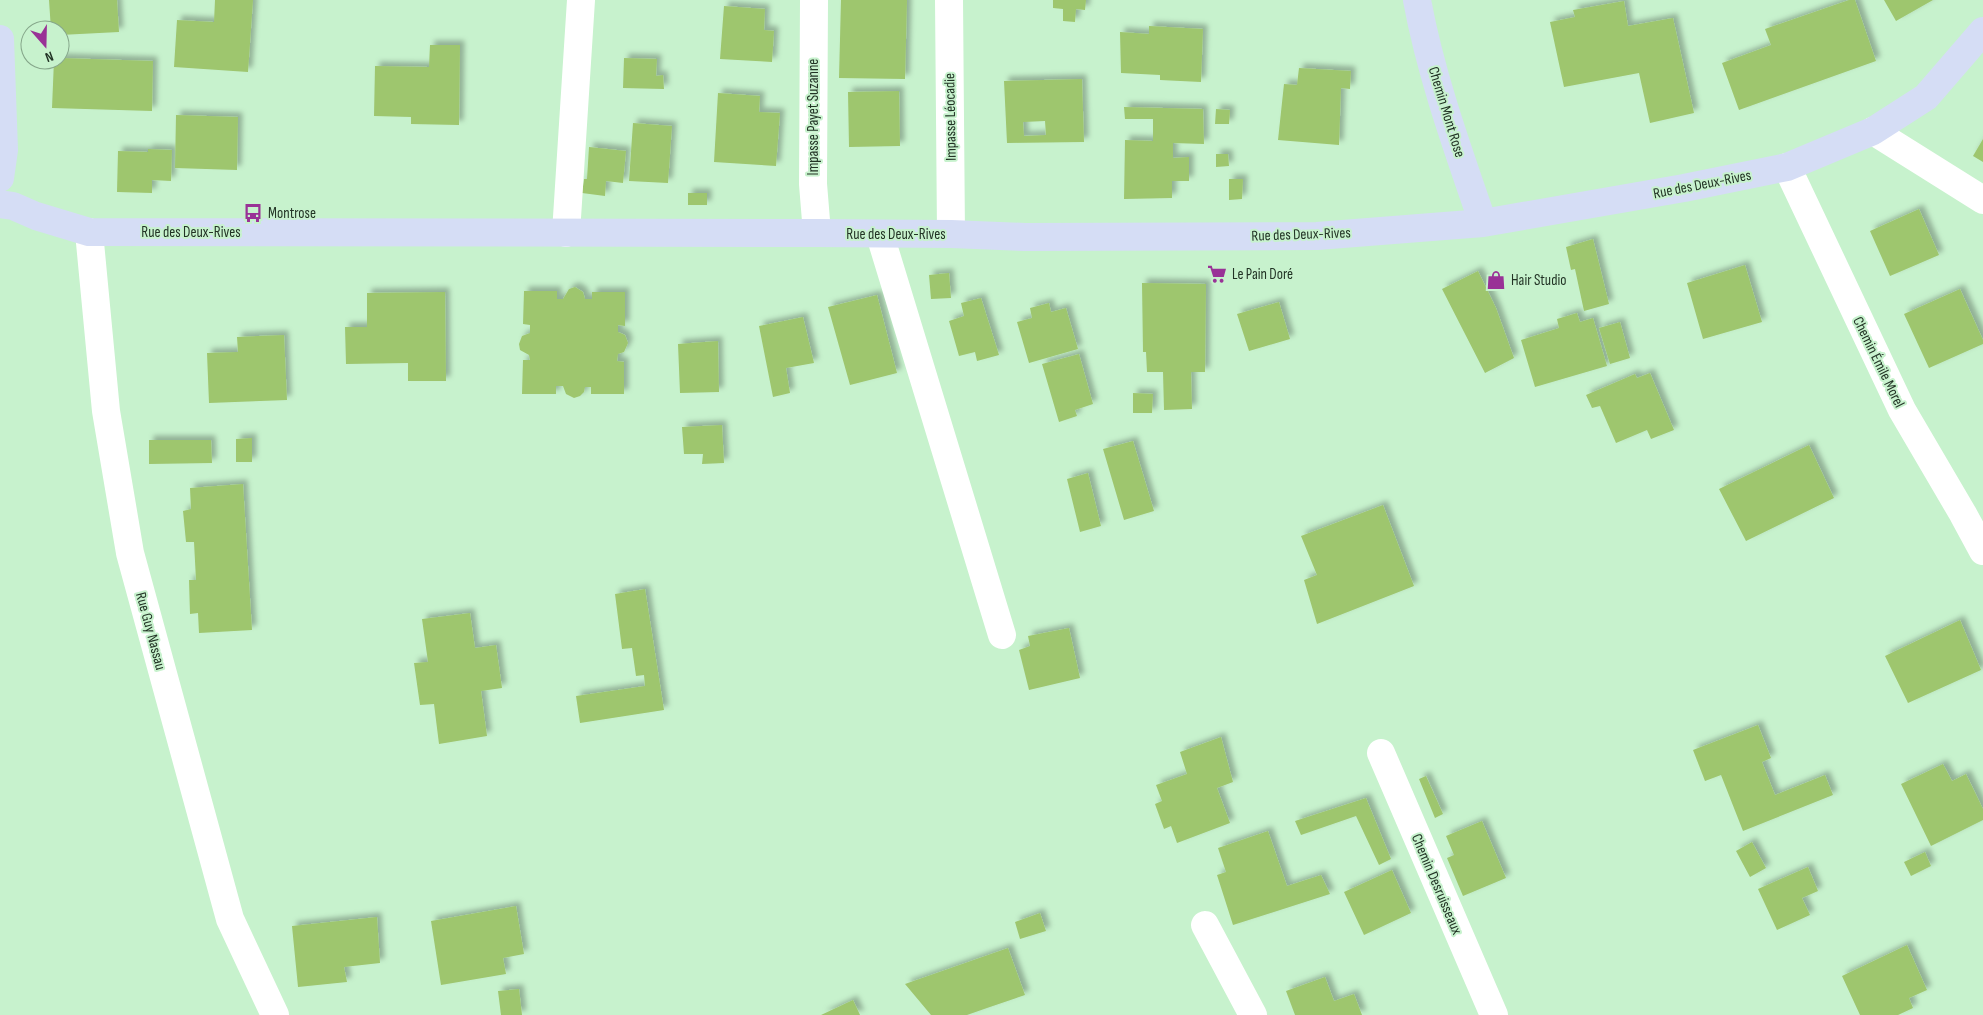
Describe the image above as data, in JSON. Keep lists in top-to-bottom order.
{
  "streets": {
    "street": [
      "Chemin Mont Rose",
      "Impasse Payet Suzanne",
      "Impasse Léocadie",
      "Rue des Deux-Rives",
      "Chemin Émile Morel",
      "Rue Guy Nassau",
      "Chemin Desruisseaux"
    ]
  },
  "crossings": [
    ["Chemin Mont Rose", "Rue des Deux-Rives"],
    ["Impasse Payet Suzanne", "Rue des Deux-Rives"],
    ["Impasse Léocadie", "Rue des Deux-Rives"],
    ["Rue des Deux-Rives", "Chemin Émile Morel"],
    ["Rue des Deux-Rives", "Rue Guy Nassau"]
  ],
  "places": {
    "bus stop": ["Montrose"],
    "supermarket": ["Le Pain Doré"],
    "shop": ["Hair Studio"]
  },
  "north": "bottom"
}
